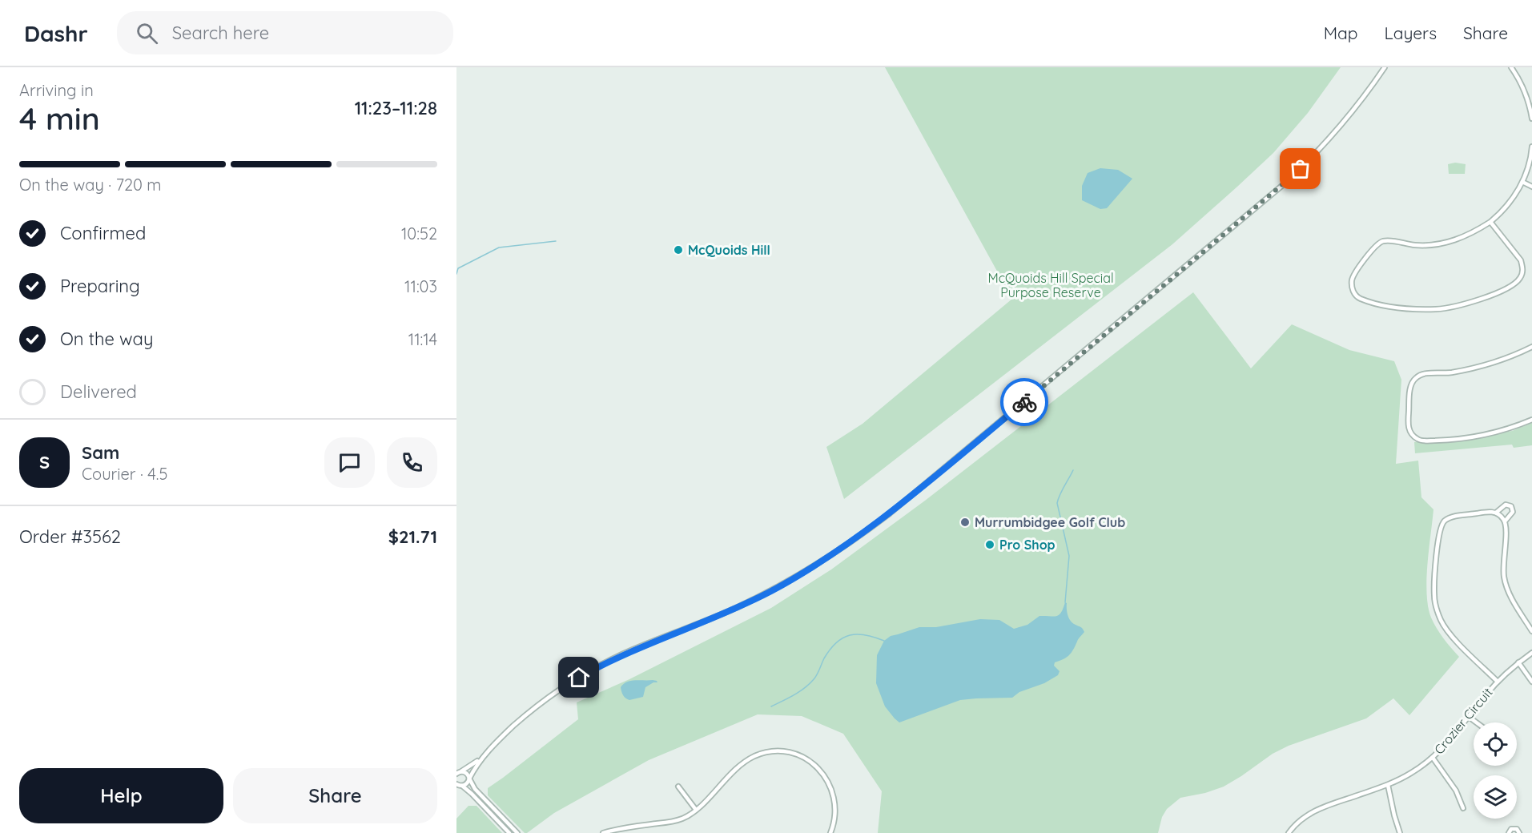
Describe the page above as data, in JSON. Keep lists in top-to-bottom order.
{
  "streets": {
    "street": ["Crozier Circuit"]
  },
  "parks": ["McQuoids Hill Special Purpose Reserve"],
  "places": ["McQuoids Hill", "Murrumbidgee Golf Club", "Pro Shop"],
  "page": {
    "header": "Dashr",
    "search": "Search here",
    "nav": ["Map", "Layers", "Share"],
    "heading": ["4 min", "Arriving in", "11:23–11:28"],
    "panel": [
      "Sam",
      "Courier · 4.5",
      "Order #3562",
      "$21.71"
    ],
    "bar": "On the way · 720 m",
    "list": [
      ["Confirmed", "10:52"],
      ["Preparing", "11:03"],
      ["On the way", "11:14"],
      "Delivered"
    ],
    "round": "S",
    "buttons": ["Help", "Share"]
  }
}
